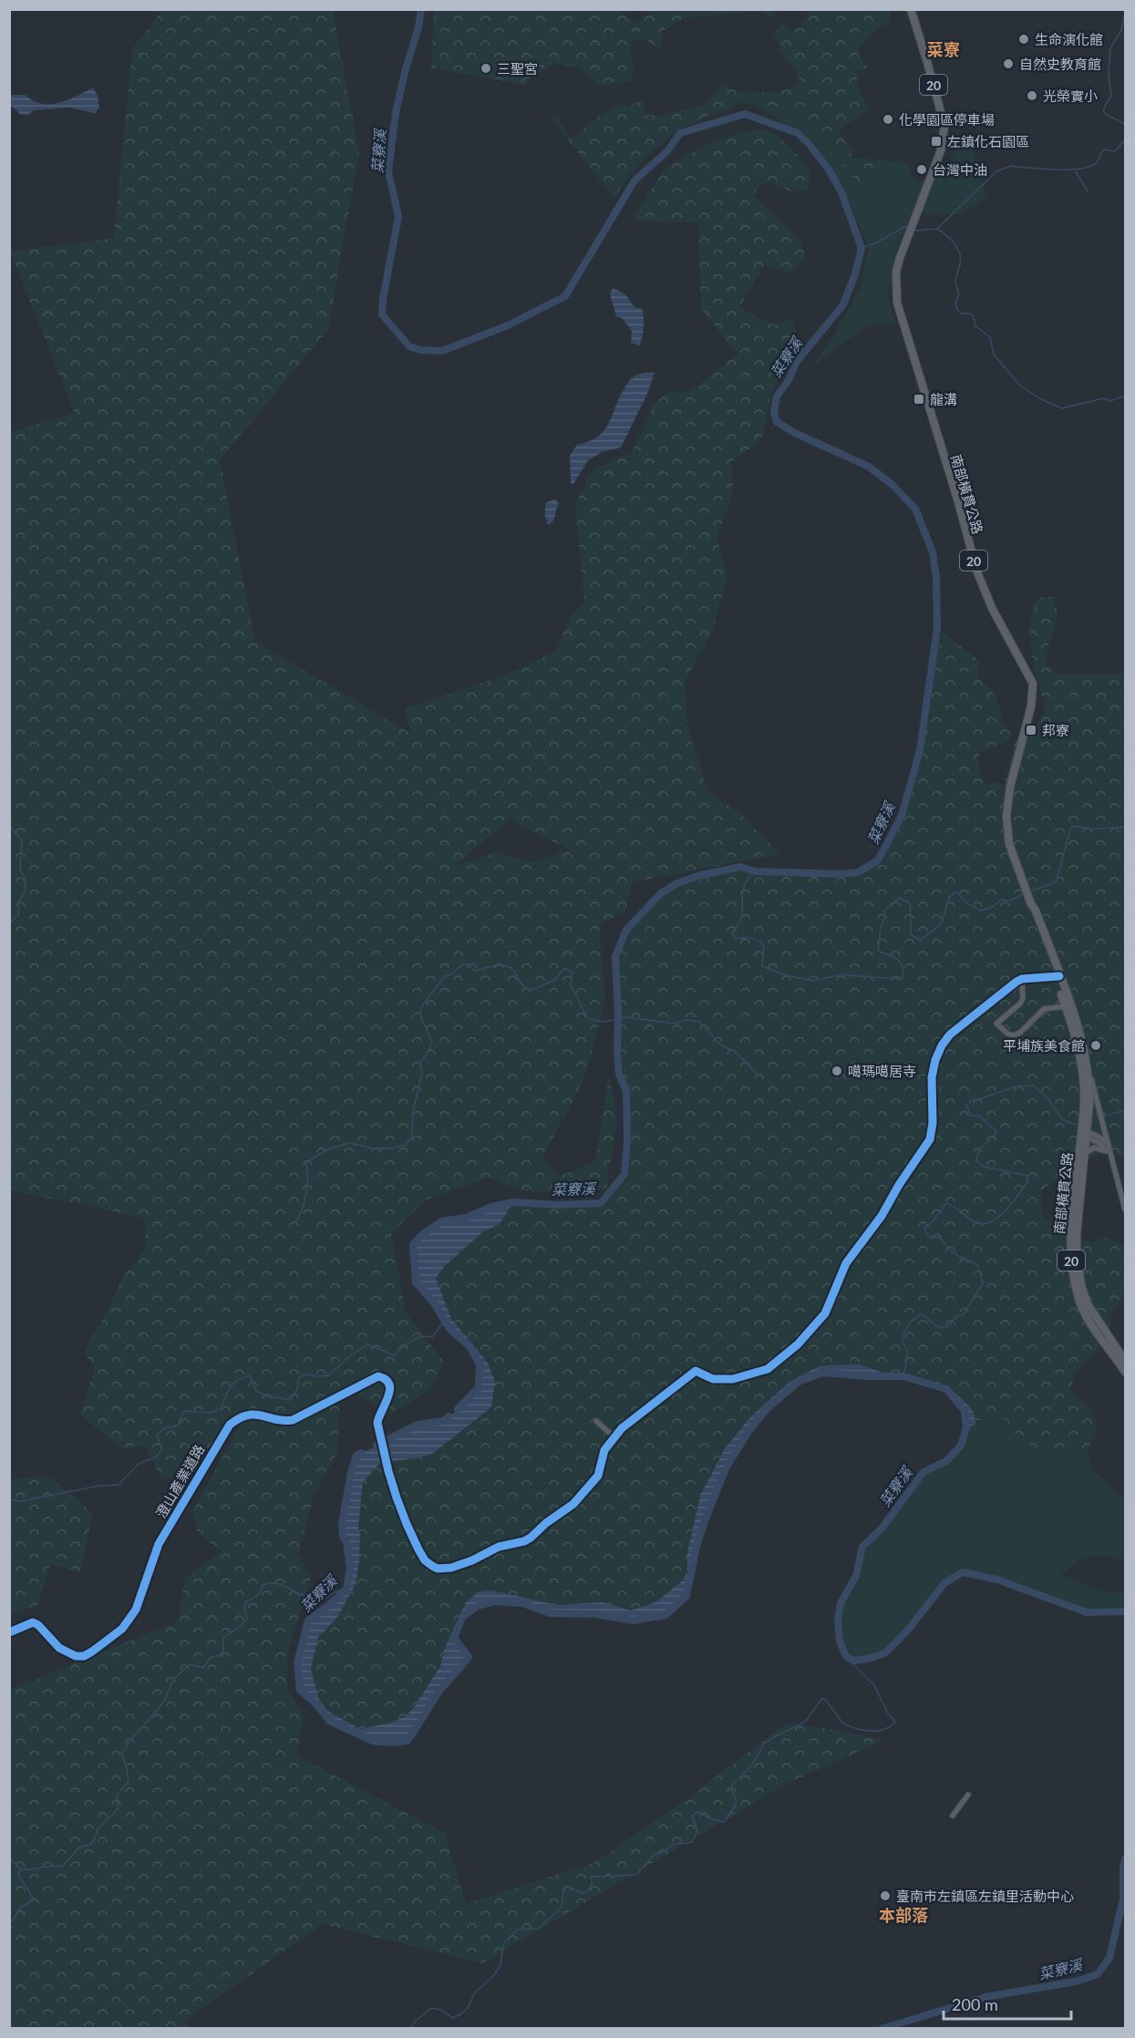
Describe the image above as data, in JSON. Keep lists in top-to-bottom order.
{
  "streets": {
    "main road": ["20", "南部橫貫公路"],
    "street": ["澄山產業道路"]
  },
  "crossings": [
    ["20", "南部橫貫公路"]
  ],
  "districts": ["菜寮", "本部落"],
  "water": ["菜竂溪"],
  "places": {
    "other": [
      "生命演化館",
      "自然史教育館",
      "三聖宮",
      "光榮實小",
      "化學園區停車場",
      "台灣中油",
      "平埔族美食館",
      "噶瑪噶居寺",
      "臺南市左鎮區左鎮里活動中心"
    ],
    "transit": ["左鎮化石園區", "龍溝", "邦寮"]
  },
  "scale_bar": "200 m"
}
